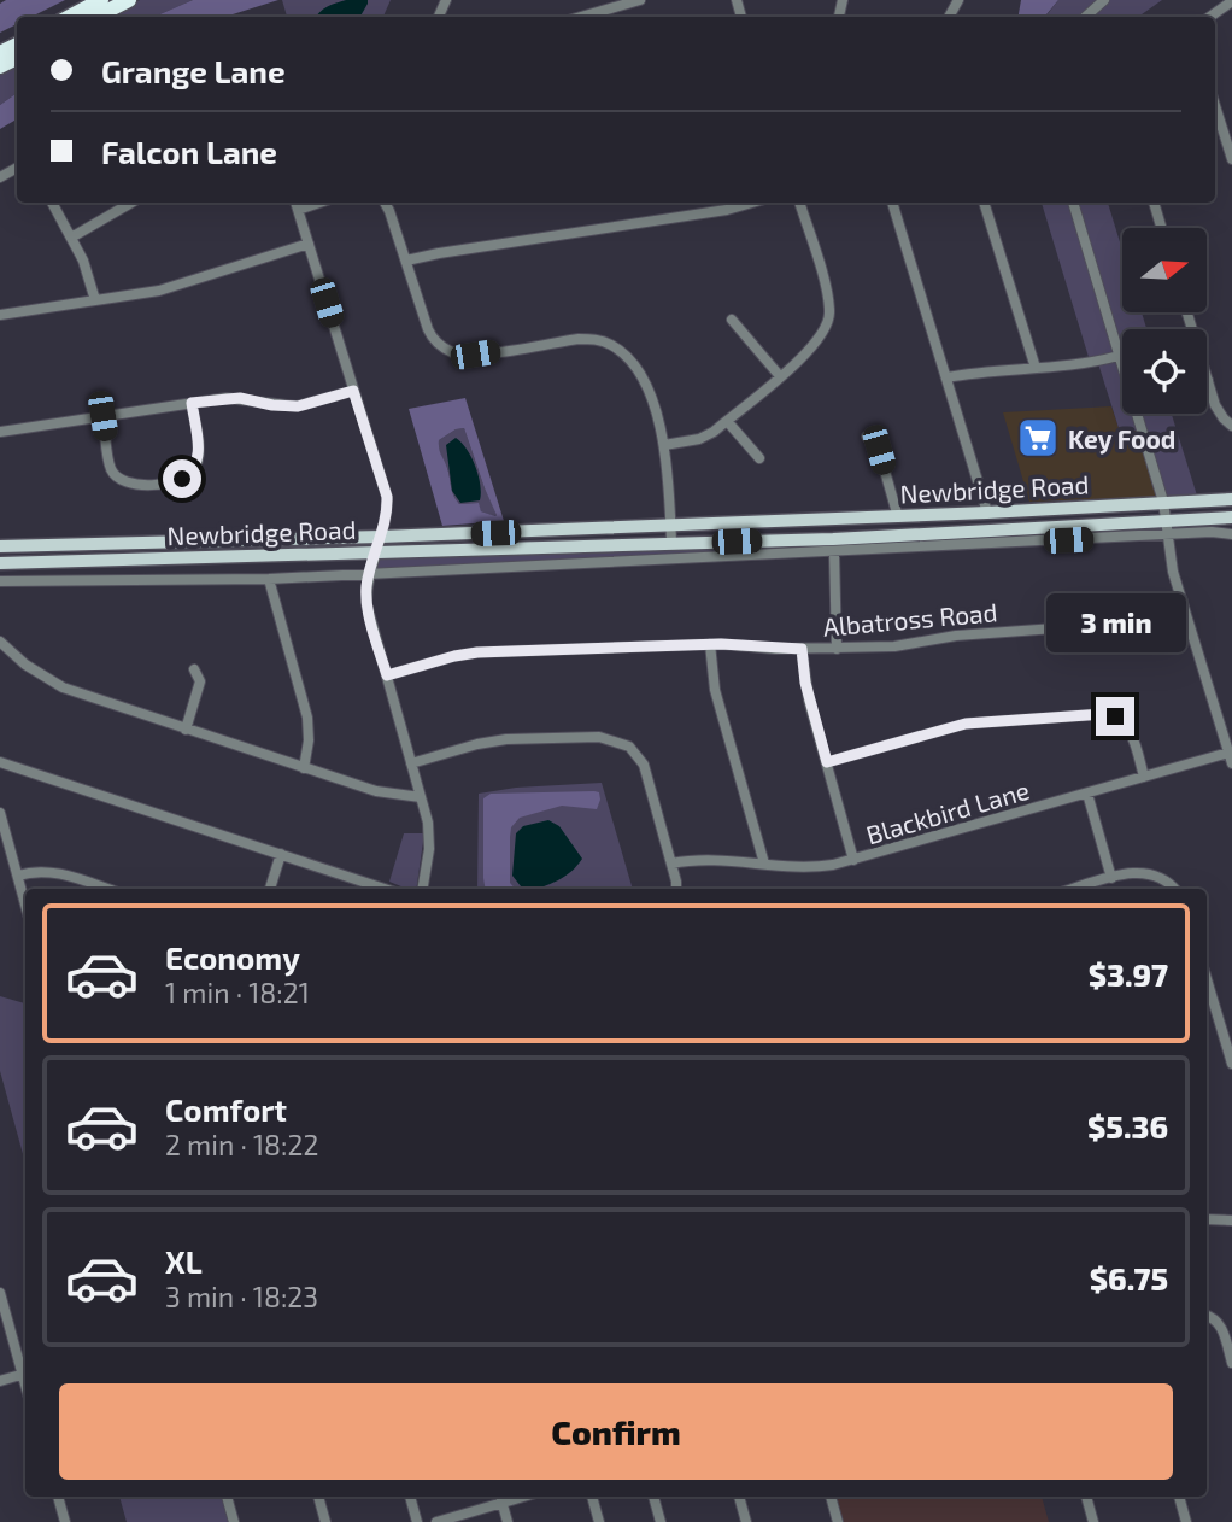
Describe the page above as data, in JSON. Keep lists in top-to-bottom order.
{
  "streets": {
    "main road": ["Newbridge Road"],
    "street": ["Albatross Road", "Blackbird Lane"]
  },
  "places": {
    "supermarket": ["Key Food"]
  },
  "north": "right",
  "page": {
    "banner": ["Grange Lane", "Falcon Lane"],
    "bubble": "3 min",
    "list": [
      {
        "name": "Economy",
        "note": "1 min · 18:21",
        "value": "$3.97"
      },
      {
        "name": "Comfort",
        "note": "2 min · 18:22",
        "value": "$5.36"
      },
      {
        "name": "XL",
        "note": "3 min · 18:23",
        "value": "$6.75"
      }
    ],
    "buttons": "Confirm"
  }
}
